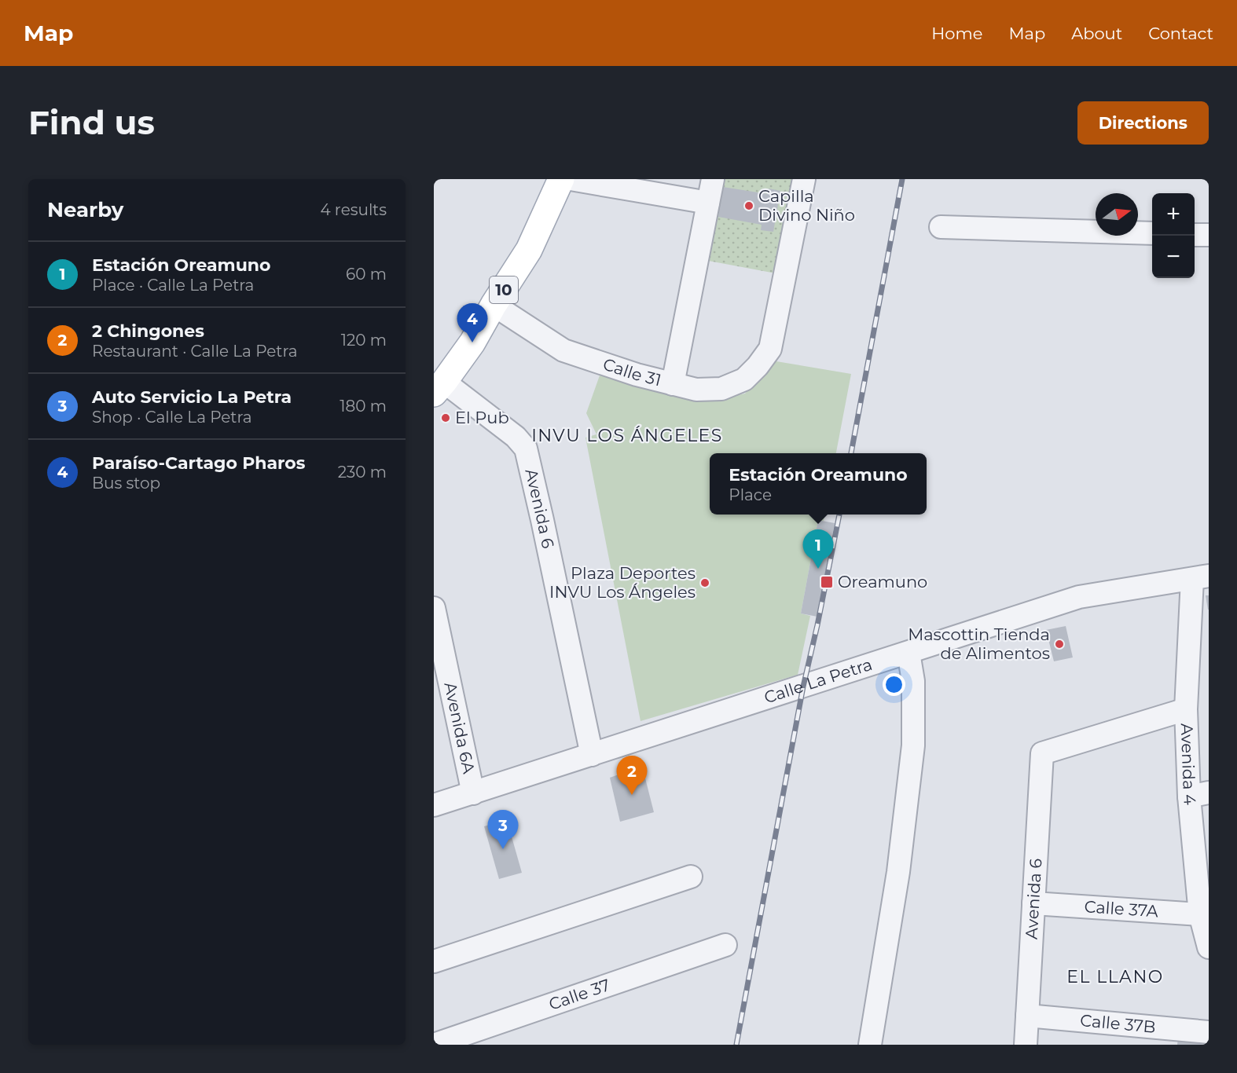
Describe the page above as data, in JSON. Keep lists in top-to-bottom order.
{
  "streets": {
    "main road": ["10"],
    "street": [
      "Calle 31",
      "Avenida 6",
      "Calle La Petra",
      "Avenida 6A",
      "Avenida 4",
      "Calle 37A",
      "Calle 37",
      "Calle 37B"
    ]
  },
  "crossings": [
    ["10", "Calle 31"],
    ["10", "Avenida 6"],
    ["Avenida 6", "Calle La Petra"],
    ["Avenida 6", "Avenida 4"],
    ["Avenida 6", "Calle 37A"],
    ["Avenida 6", "Calle 37B"],
    ["Calle La Petra", "Avenida 6A"],
    ["Calle La Petra", "Avenida 4"],
    ["Avenida 4", "Calle 37A"]
  ],
  "districts": ["INVU LOS ÁNGELES", "EL LLANO"],
  "places": {
    "other": [
      "Capilla Divino Niño",
      "El Pub",
      "Plaza Deportes INVU Los Ángeles",
      "Mascottin Tienda de Alimentos"
    ],
    "transit": ["Oreamuno"]
  },
  "north": "right",
  "page": {
    "header": "Map",
    "nav": [
      "Home",
      "Map",
      "About",
      "Contact"
    ],
    "buttons": "Directions",
    "title": "Find us",
    "heading": ["Nearby", "4 results"],
    "map_buttons": ["+", "−"],
    "list": [
      {
        "mark": "1",
        "name": "Estación Oreamuno",
        "note": "Place · Calle La Petra",
        "value": "60 m"
      },
      {
        "mark": "2",
        "name": "2 Chingones",
        "note": "Restaurant · Calle La Petra",
        "value": "120 m"
      },
      {
        "mark": "3",
        "name": "Auto Servicio La Petra",
        "note": "Shop · Calle La Petra",
        "value": "180 m"
      },
      {
        "mark": "4",
        "name": "Paraíso-Cartago Pharos",
        "note": "Bus stop",
        "value": "230 m"
      }
    ],
    "pins": [
      "4",
      "1",
      "2",
      "3"
    ],
    "popup": ["Estación Oreamuno", "Place"]
  }
}
